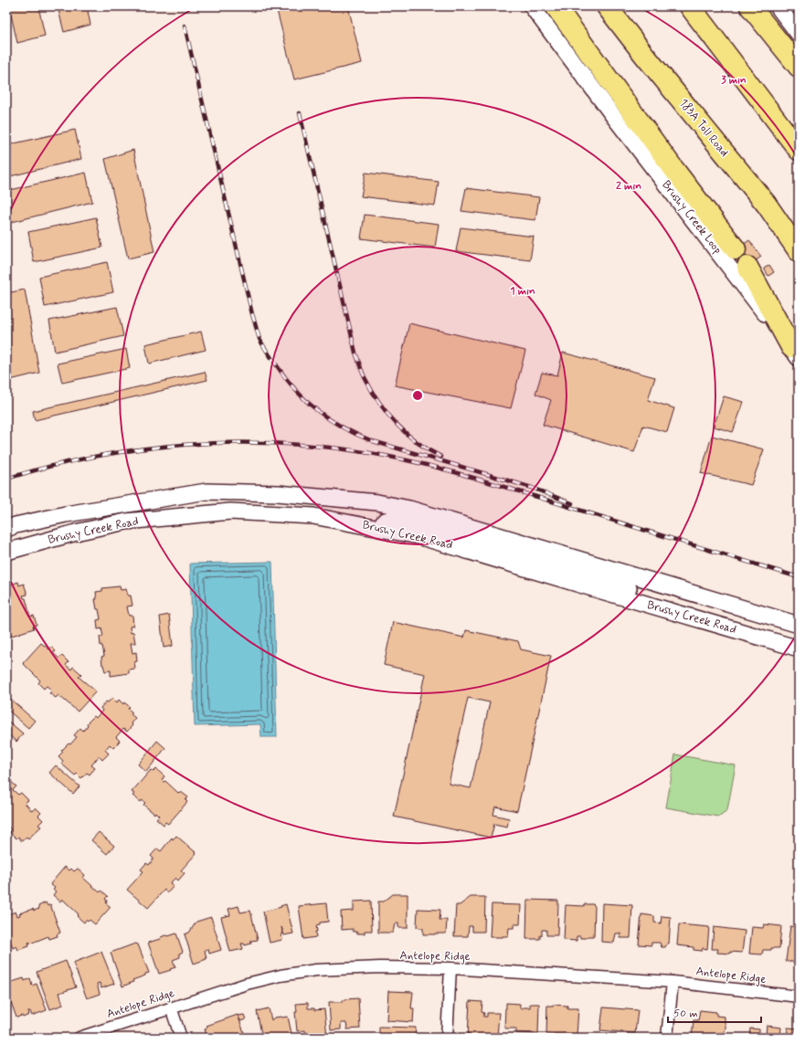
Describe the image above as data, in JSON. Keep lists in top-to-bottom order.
{
  "streets": {
    "highway": ["183A Toll Road"],
    "main road": ["Brushy Creek Loop", "Brushy Creek Road"],
    "street": ["Antelope Ridge"]
  },
  "scale_bar": "50 m",
  "rings": ["3 min", "2 min", "1 min"]
}
